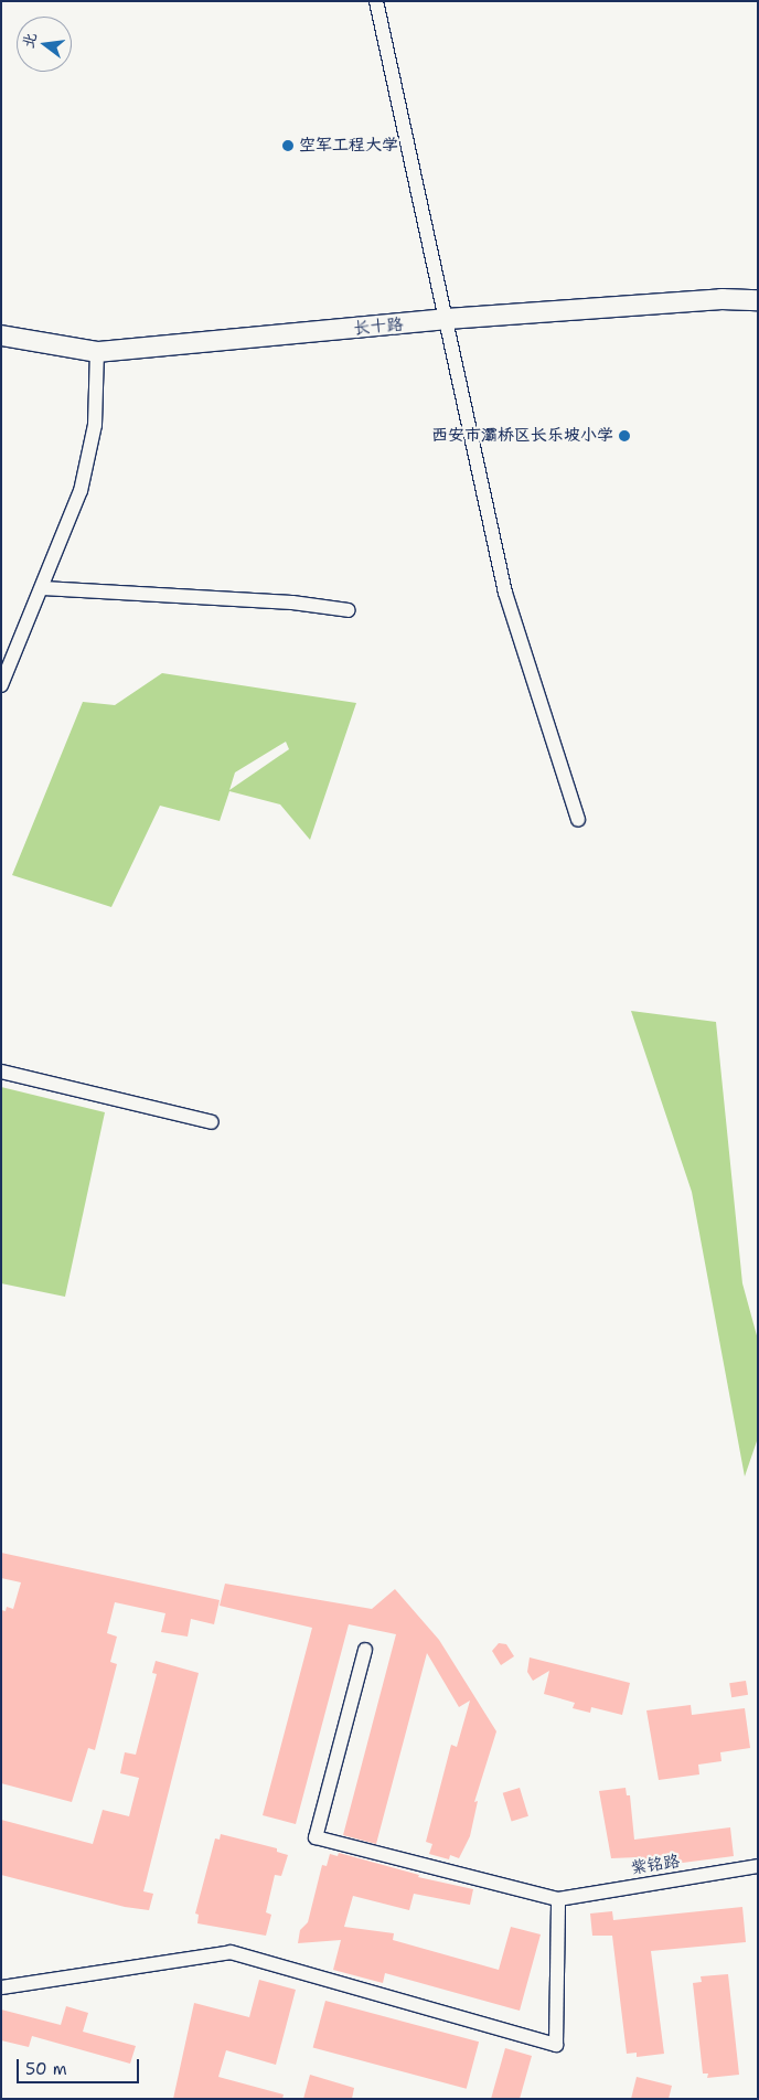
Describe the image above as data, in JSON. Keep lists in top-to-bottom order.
{
  "streets": {
    "street": ["长十路", "紫铭路"]
  },
  "places": ["空军工程大学", "西安市灞桥区长乐坡小学"],
  "scale_bar": "50 m",
  "north": "left"
}
